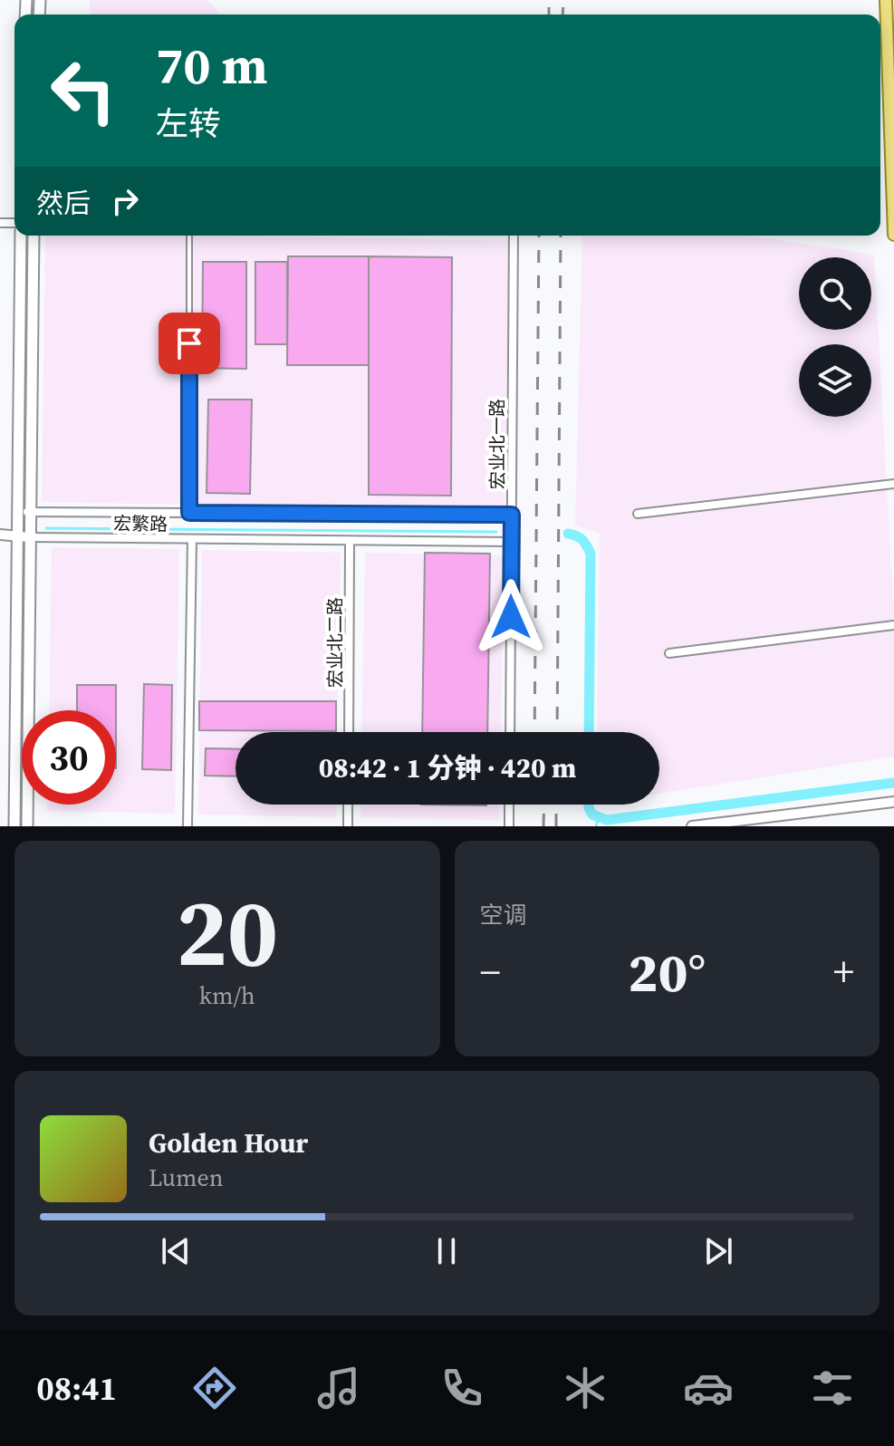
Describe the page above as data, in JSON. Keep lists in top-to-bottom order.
{
  "streets": {
    "street": ["宏业北一路", "宏繁路", "宏业北二路"]
  },
  "crossings": [
    ["宏业北一路", "宏繁路"],
    ["宏繁路", "宏业北二路"]
  ],
  "page": {
    "turn": ["70 m", "左转"],
    "then": "然后",
    "limit": "30",
    "trip": "08:42 · 1 分钟 · 420 m",
    "tile": [
      ["20", "km/h"],
      "空调"
    ],
    "heat": ["−", "20°", "+"],
    "song": ["Golden Hour", "Lumen"],
    "tabs": "08:41"
  }
}
